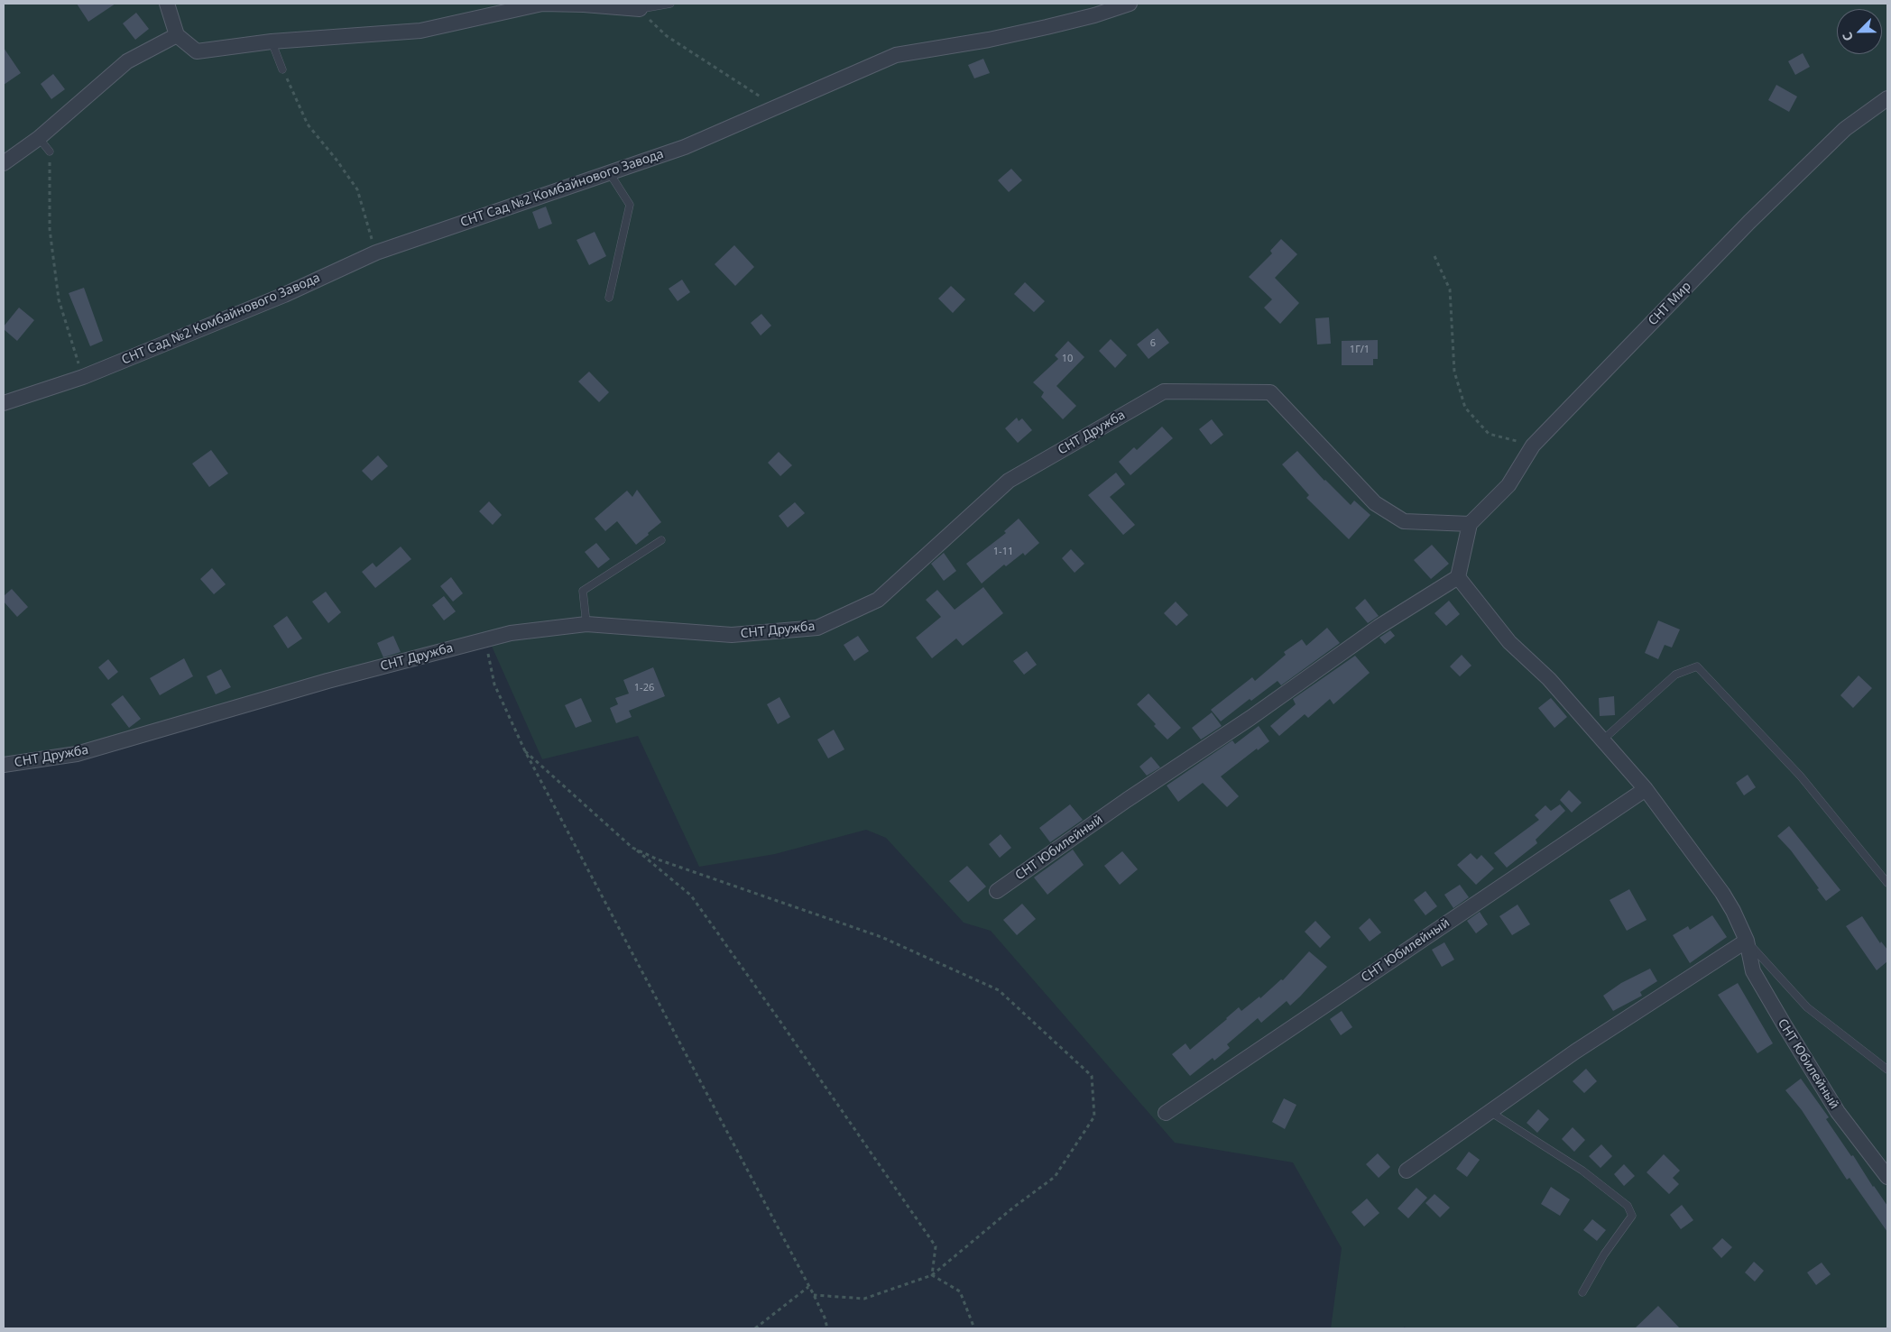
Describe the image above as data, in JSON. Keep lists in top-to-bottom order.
{
  "streets": {
    "street": [
      "СНТ Сад №2 Комбайнового Завода",
      "СНТ Мир",
      "СНТ Дружба",
      "СНТ Юбилейный"
    ]
  },
  "crossings": [
    ["СНТ Мир", "СНТ Дружба"]
  ],
  "house_numbers": [
    "6",
    "1Г/1",
    "10",
    "1-11",
    "1-26"
  ],
  "north": "bottom left"
}
